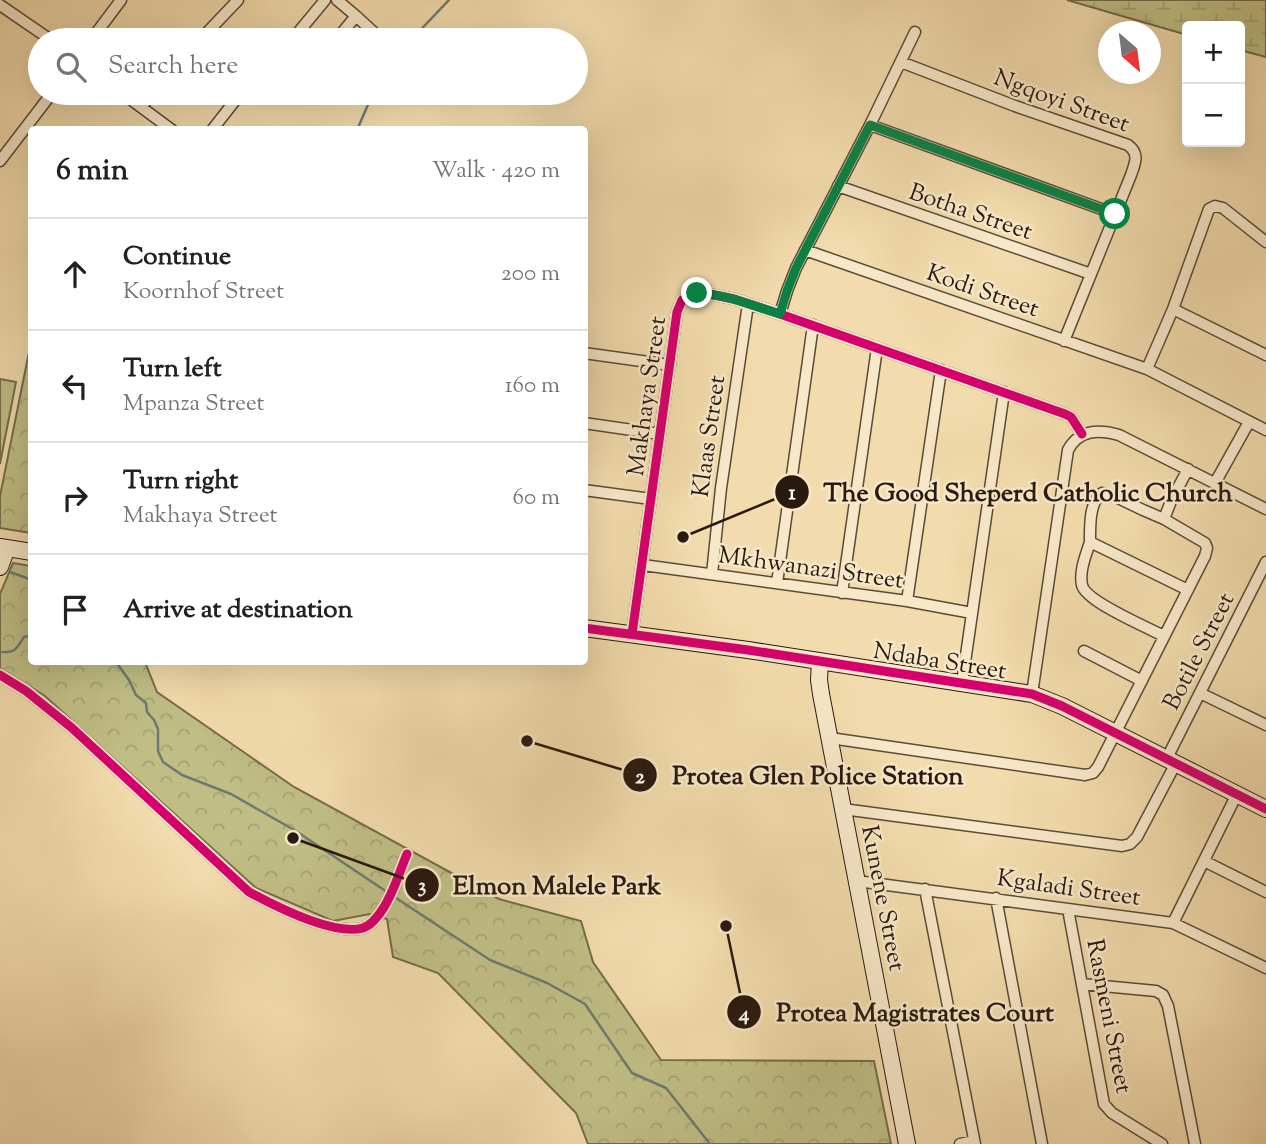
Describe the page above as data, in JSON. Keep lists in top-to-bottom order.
{
  "streets": {
    "street": [
      "Ngqoyi Street",
      "Botha Street",
      "Kodi Street",
      "Makhaya Street",
      "Klaas Street",
      "Mkhwanazi Street",
      "Botile Street",
      "Ndaba Street",
      "Kgaladi Street",
      "Kunene Street",
      "Rasmeni Street"
    ]
  },
  "crossings": [
    ["Ngqoyi Street", "Botha Street"],
    ["Ngqoyi Street", "Kodi Street"],
    ["Makhaya Street", "Klaas Street"],
    ["Makhaya Street", "Mkhwanazi Street"],
    ["Makhaya Street", "Ndaba Street"],
    ["Klaas Street", "Mkhwanazi Street"],
    ["Botile Street", "Ndaba Street"],
    ["Botile Street", "Kunene Street"],
    ["Ndaba Street", "Kunene Street"],
    ["Kgaladi Street", "Kunene Street"],
    ["Kgaladi Street", "Rasmeni Street"]
  ],
  "places": [
    "The Good Sheperd Catholic Church",
    "Protea Glen Police Station",
    "Elmon Malele Park",
    "Protea Magistrates Court"
  ],
  "north": "bottom right",
  "page": {
    "map_buttons": ["+", "−"],
    "search": "Search here",
    "heading": ["6 min", "Walk · 420 m"],
    "list": [
      ["Continue", "Koornhof Street", "200 m"],
      ["Turn left", "Mpanza Street", "160 m"],
      ["Turn right", "Makhaya Street", "60 m"],
      "Arrive at destination"
    ]
  }
}
